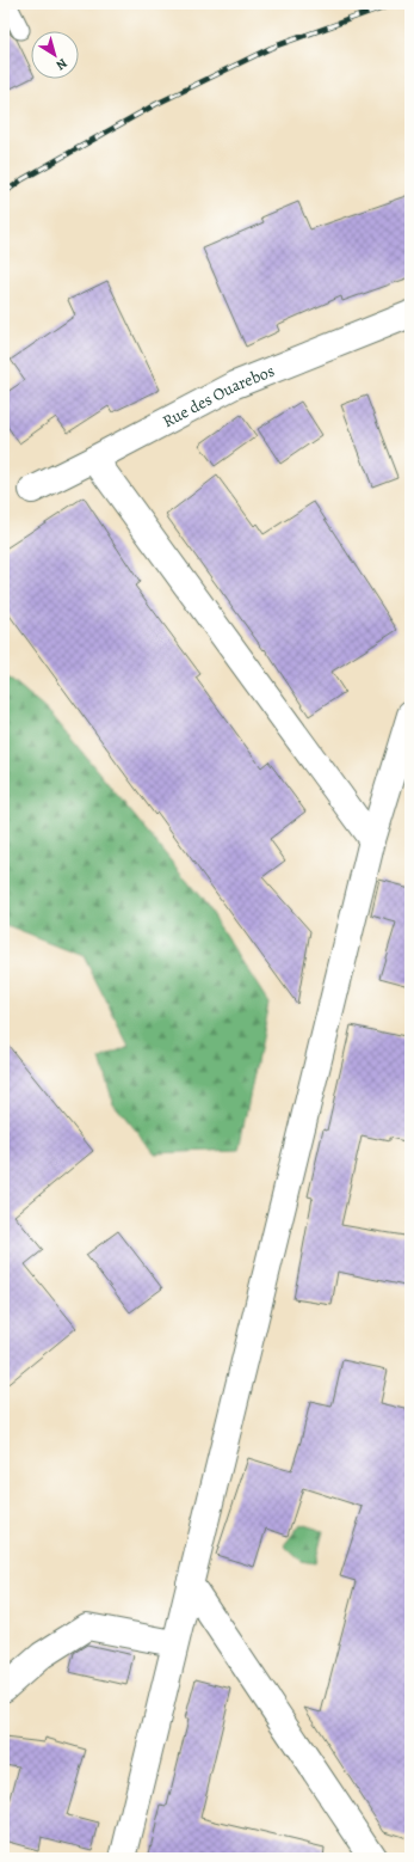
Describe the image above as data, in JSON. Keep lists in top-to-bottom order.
{
  "streets": {
    "street": ["Rue des Ouarebos"]
  },
  "north": "bottom right"
}
